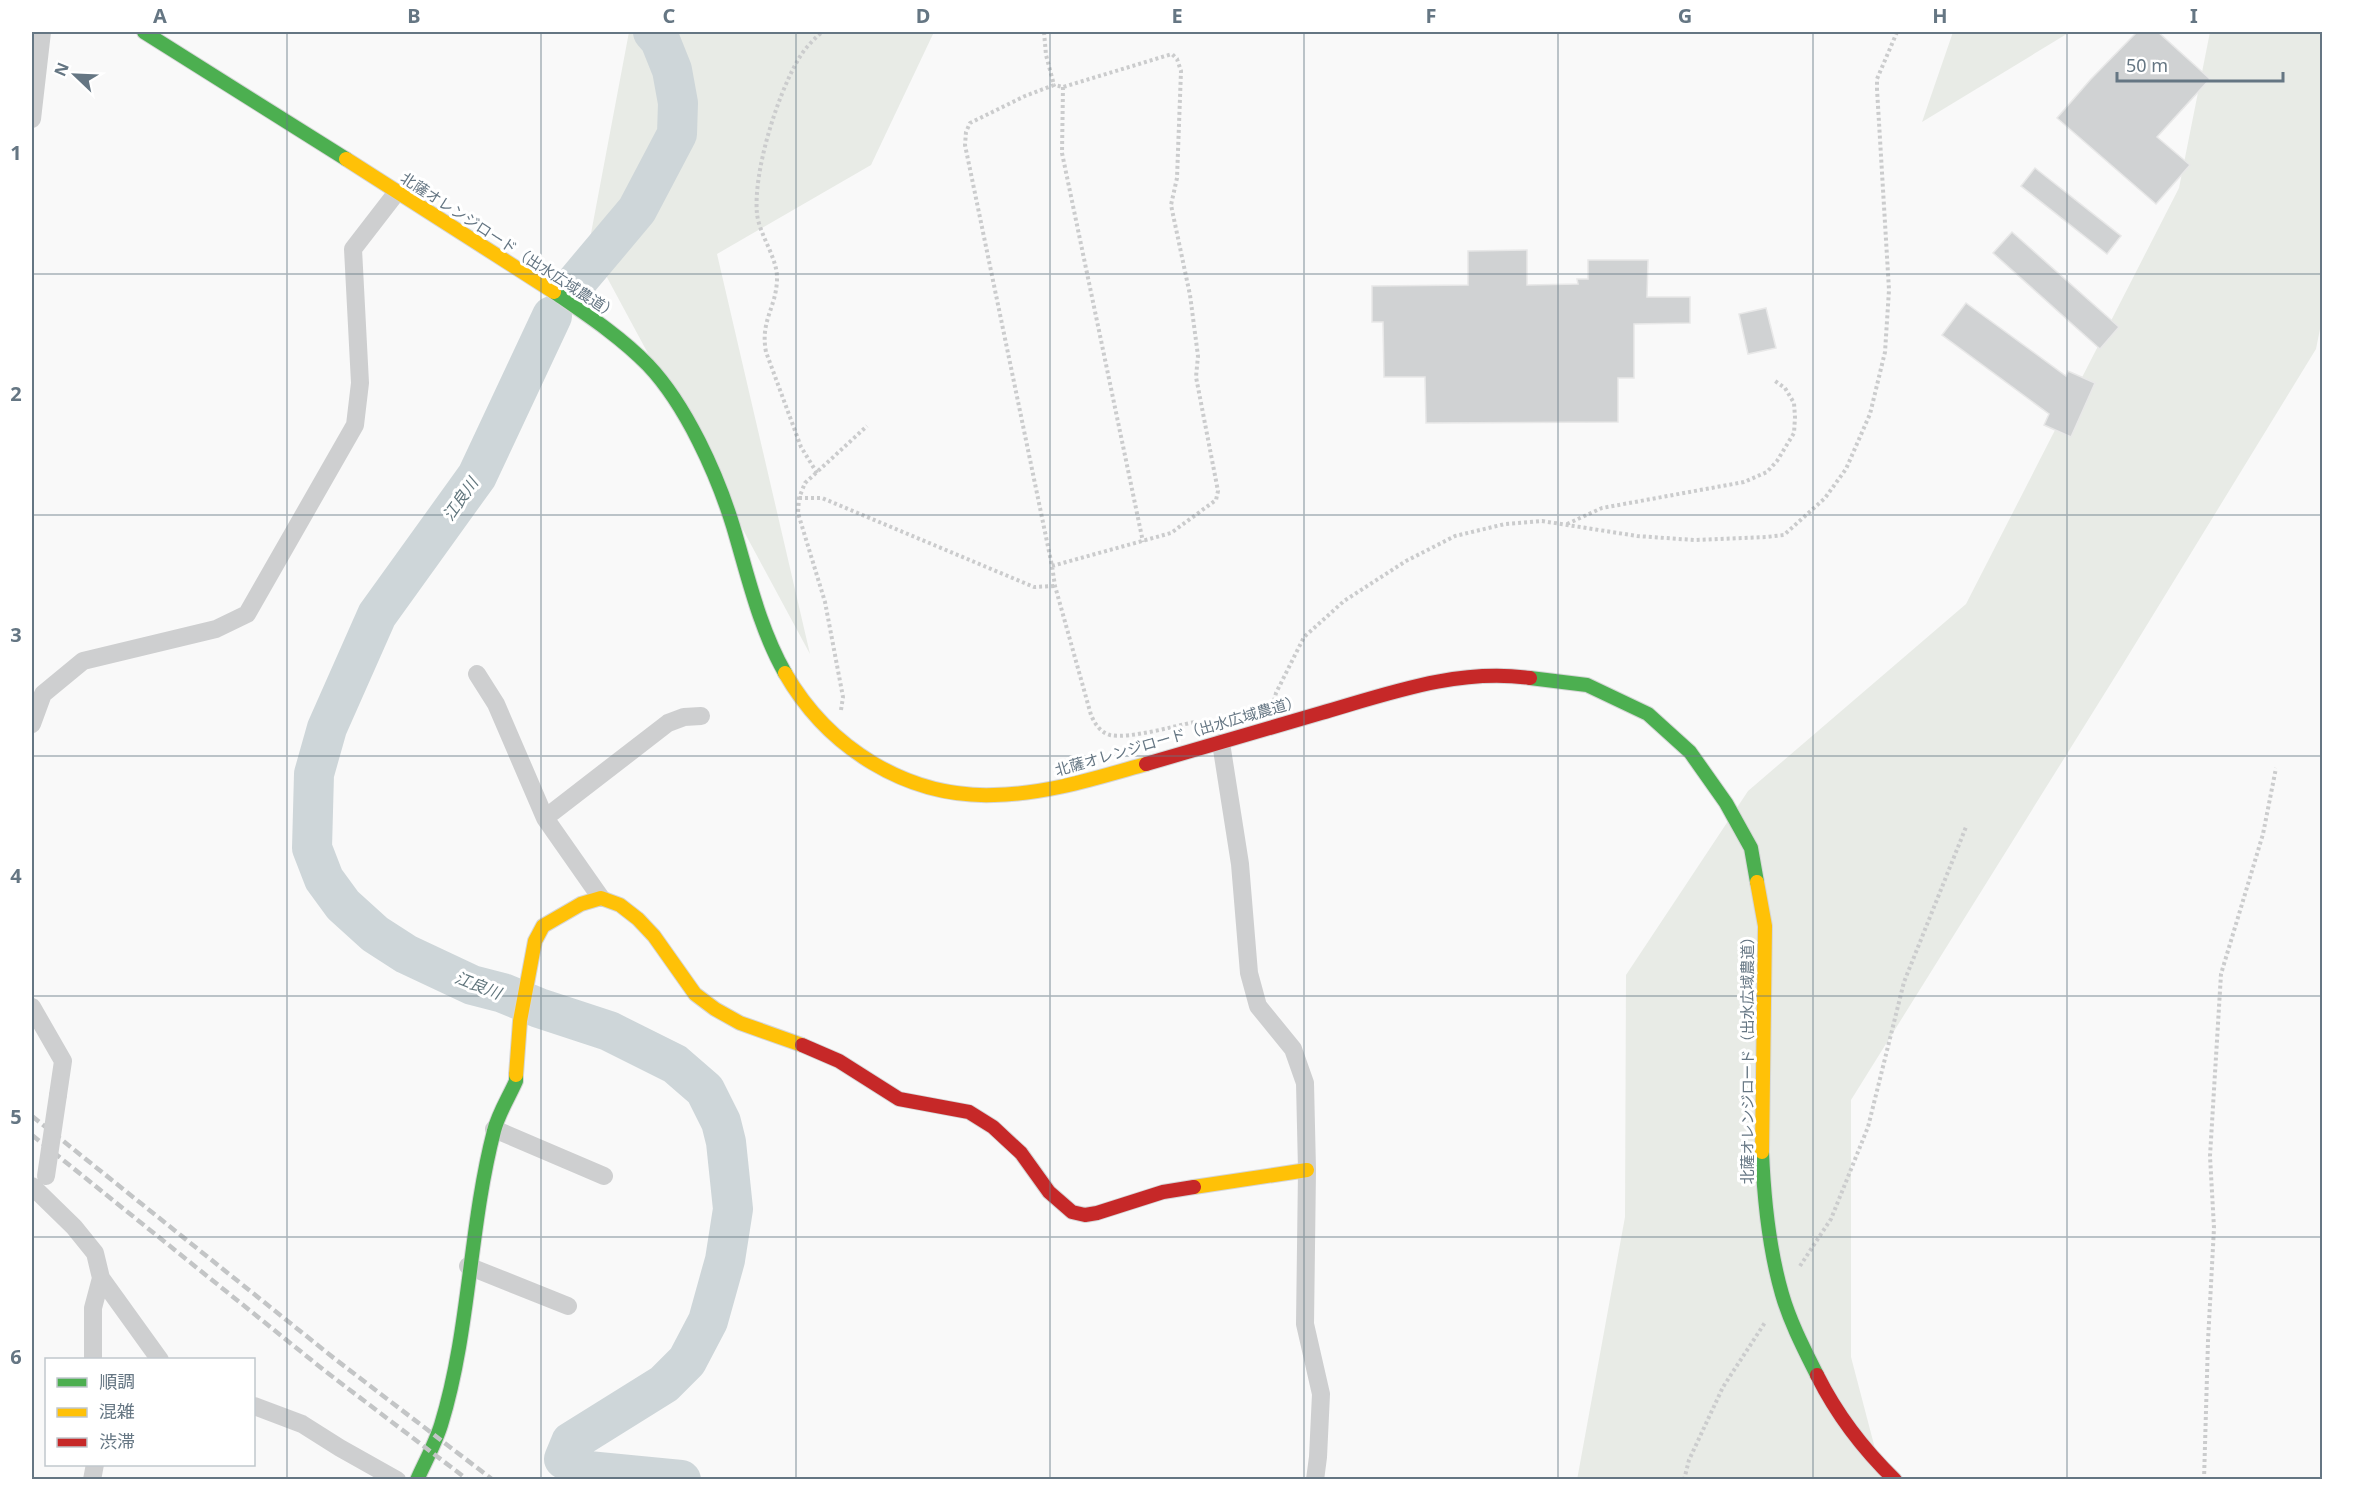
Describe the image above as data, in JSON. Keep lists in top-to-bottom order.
{
  "streets": {
    "street": ["北薩オレンジロード（出水広域農道）"]
  },
  "water": ["江良川"],
  "legend": ["順調", "混雑", "渋滞"],
  "scale_bar": "50 m",
  "north": "top left",
  "grid": {
    "columns": [
      "A",
      "B",
      "C",
      "D",
      "E",
      "F",
      "G",
      "H",
      "I"
    ],
    "rows": [
      "1",
      "2",
      "3",
      "4",
      "5",
      "6"
    ]
  }
}
